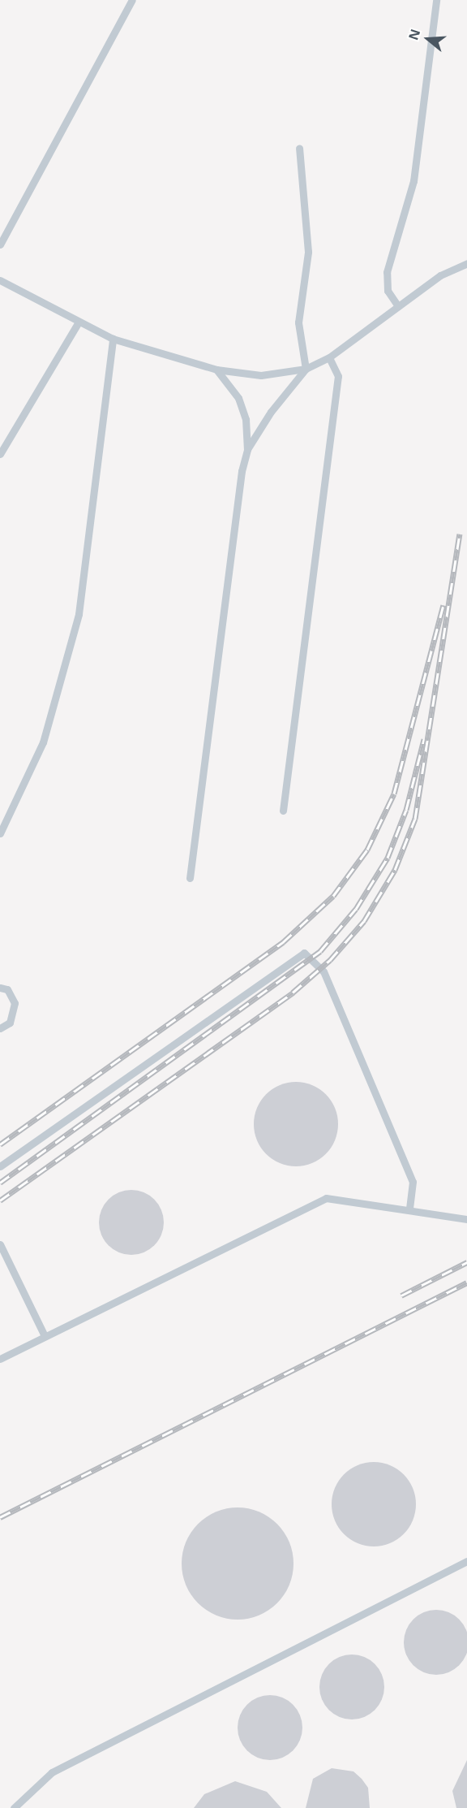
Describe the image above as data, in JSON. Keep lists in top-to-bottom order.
{
  "north": "left"
}
